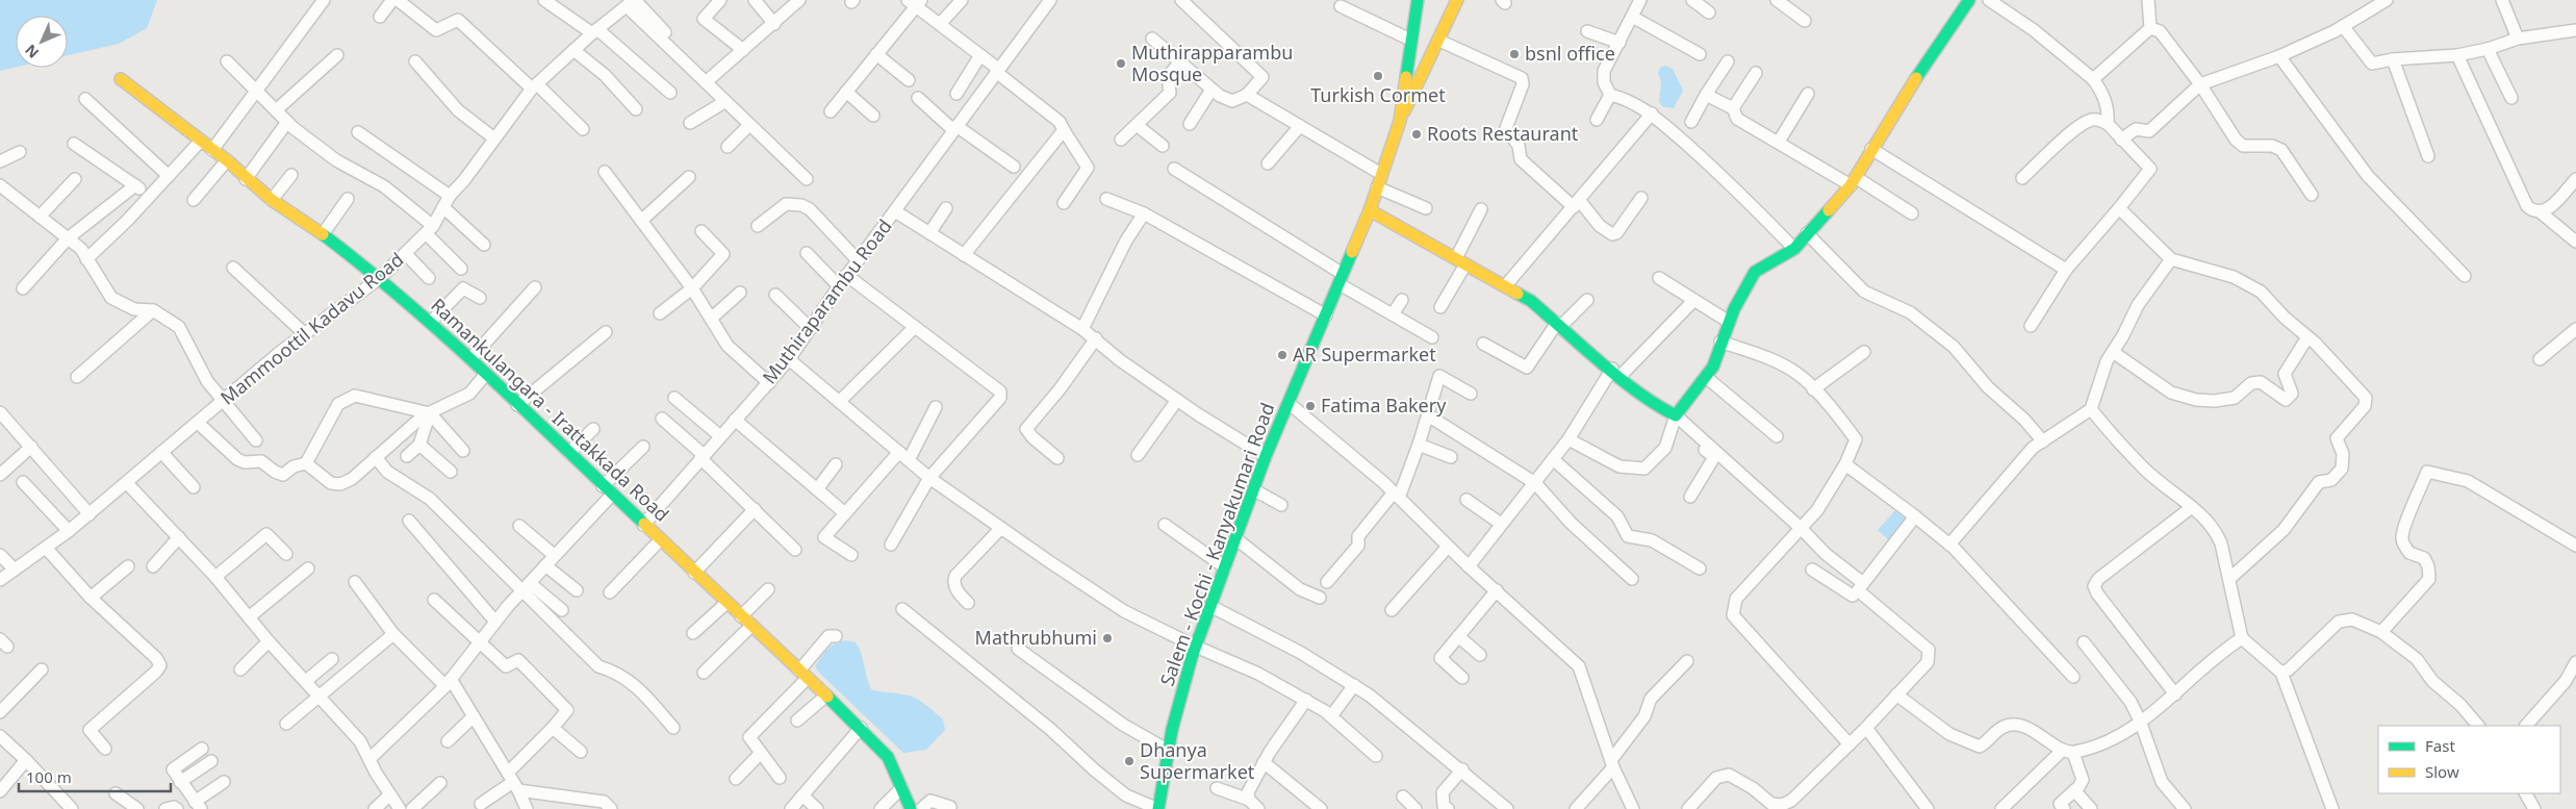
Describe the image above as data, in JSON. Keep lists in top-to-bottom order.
{
  "streets": {
    "street": [
      "Muthiraparambu Road",
      "Mammoottil Kadavu Road",
      "Ramankulangara - Irattakkada Road",
      "Salem - Kochi - Kanyakumari Road"
    ]
  },
  "crossings": [
    ["Muthiraparambu Road", "Ramankulangara - Irattakkada Road"],
    ["Mammoottil Kadavu Road", "Ramankulangara - Irattakkada Road"]
  ],
  "places": [
    "bsnl office",
    "Muthirapparambu Mosque",
    "Turkish Cormet",
    "Roots Restaurant",
    "AR Supermarket",
    "Fatima Bakery",
    "Mathrubhumi",
    "Dhanya Supermarket"
  ],
  "legend": ["Fast", "Slow"],
  "scale_bar": "100 m",
  "north": "bottom left"
}
